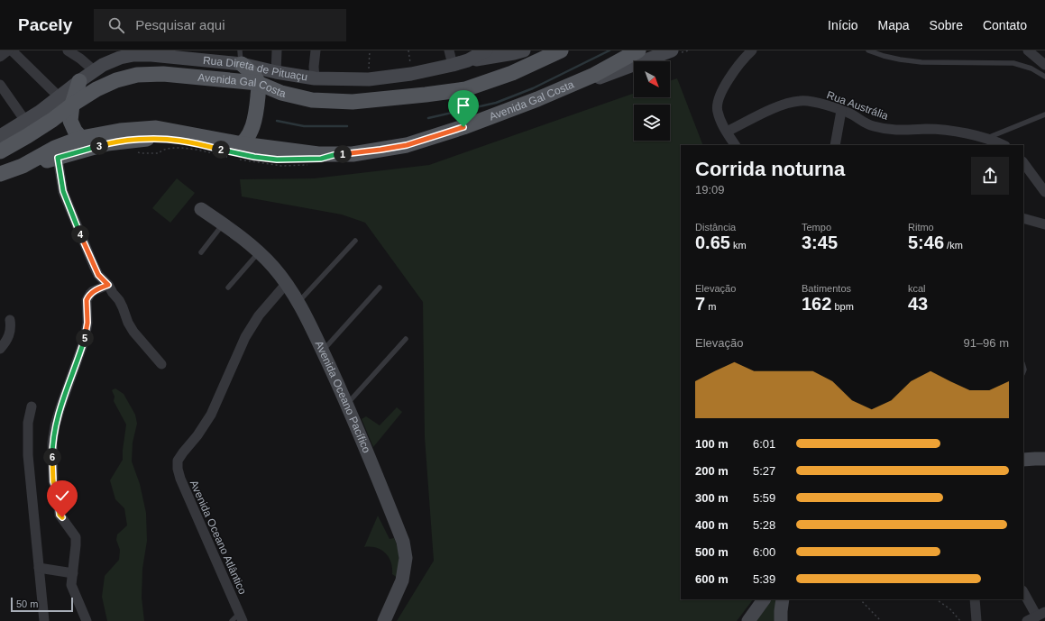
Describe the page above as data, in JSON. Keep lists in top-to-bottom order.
{
  "streets": {
    "main road": ["Avenida Gal Costa"],
    "street": [
      "Rua Direta de Pituaçu",
      "Rua Austrália",
      "Avenida Oceano Pacífico",
      "Avenida Oceano Atlântico"
    ]
  },
  "crossings": [
    ["Avenida Oceano Pacífico", "Avenida Oceano Atlântico"]
  ],
  "scale_bar": "50 m",
  "north": "bottom right",
  "page": {
    "header": "Pacely",
    "search": "Pesquisar aqui",
    "nav": [
      "Início",
      "Mapa",
      "Sobre",
      "Contato"
    ],
    "pins": [
      "3",
      "2",
      "1",
      "4",
      "5",
      "6"
    ],
    "heading": ["Corrida noturna", "19:09"],
    "stats": [
      ["Distância", "0.65 km"],
      ["Tempo", "3:45"],
      ["Ritmo", "5:46 /km"],
      ["Elevação", "7 m"],
      ["Batimentos", "162 bpm"],
      ["kcal", "43"]
    ],
    "chart": ["Elevação", "91–96 m"],
    "list": [
      {
        "name": "100 m",
        "note": "6:01"
      },
      {
        "name": "200 m",
        "note": "5:27"
      },
      {
        "name": "300 m",
        "note": "5:59"
      },
      {
        "name": "400 m",
        "note": "5:28"
      },
      {
        "name": "500 m",
        "note": "6:00"
      },
      {
        "name": "600 m",
        "note": "5:39"
      }
    ],
    "scale": "50 m"
  }
}
